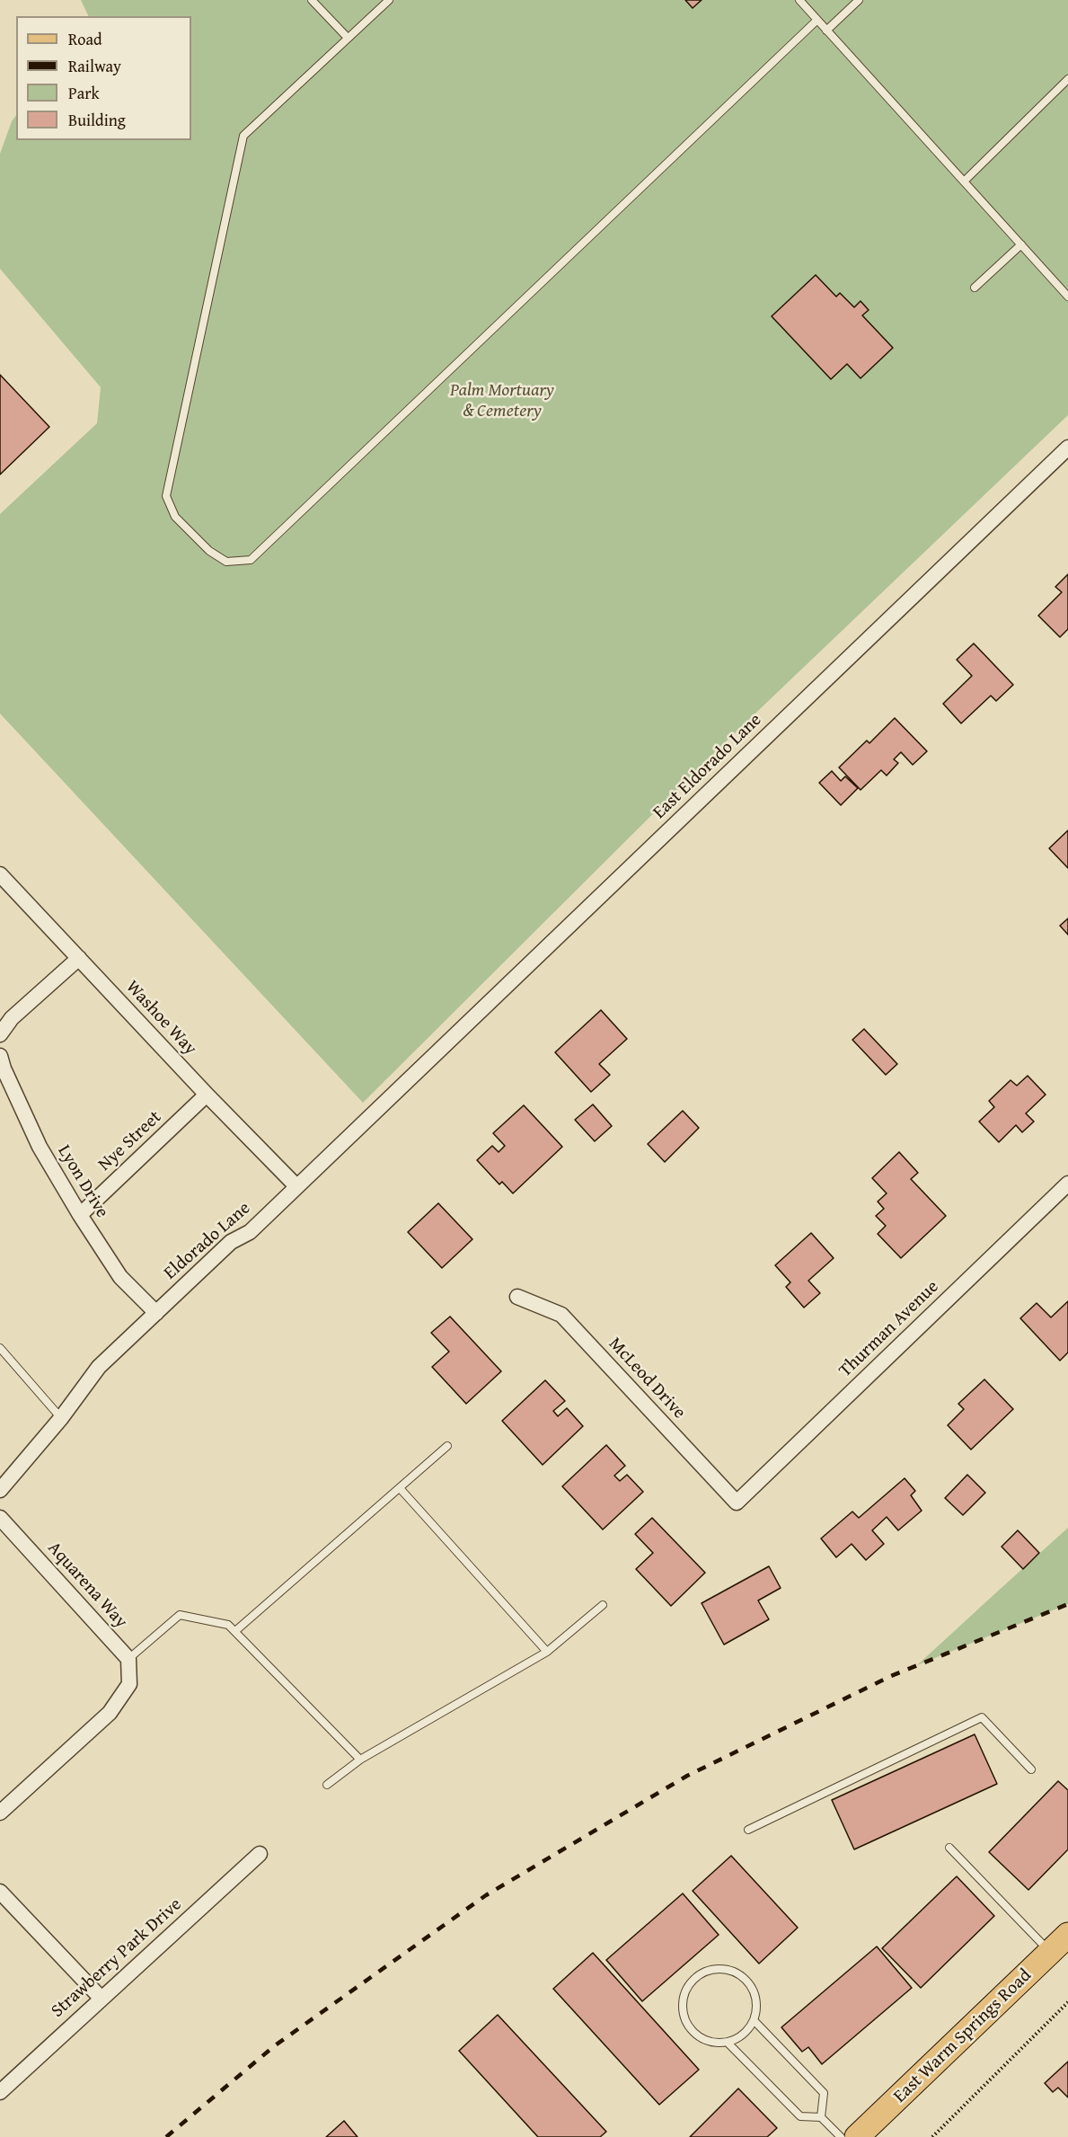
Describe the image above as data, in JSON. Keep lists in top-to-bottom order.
{
  "streets": {
    "main road": ["East Warm Springs Road"],
    "street": [
      "East Eldorado Lane",
      "Washoe Way",
      "Nye Street",
      "Lyon Drive",
      "Eldorado Lane",
      "Thurman Avenue",
      "McLeod Drive",
      "Aquarena Way",
      "Strawberry Park Drive"
    ]
  },
  "crossings": [
    ["East Eldorado Lane", "Eldorado Lane"],
    ["Washoe Way", "Nye Street"],
    ["Washoe Way", "Eldorado Lane"],
    ["Nye Street", "Lyon Drive"],
    ["Lyon Drive", "Eldorado Lane"],
    ["Thurman Avenue", "McLeod Drive"]
  ],
  "parks": ["Palm Mortuary & Cemetery"],
  "legend": [
    "Road",
    "Railway",
    "Park",
    "Building"
  ]
}
